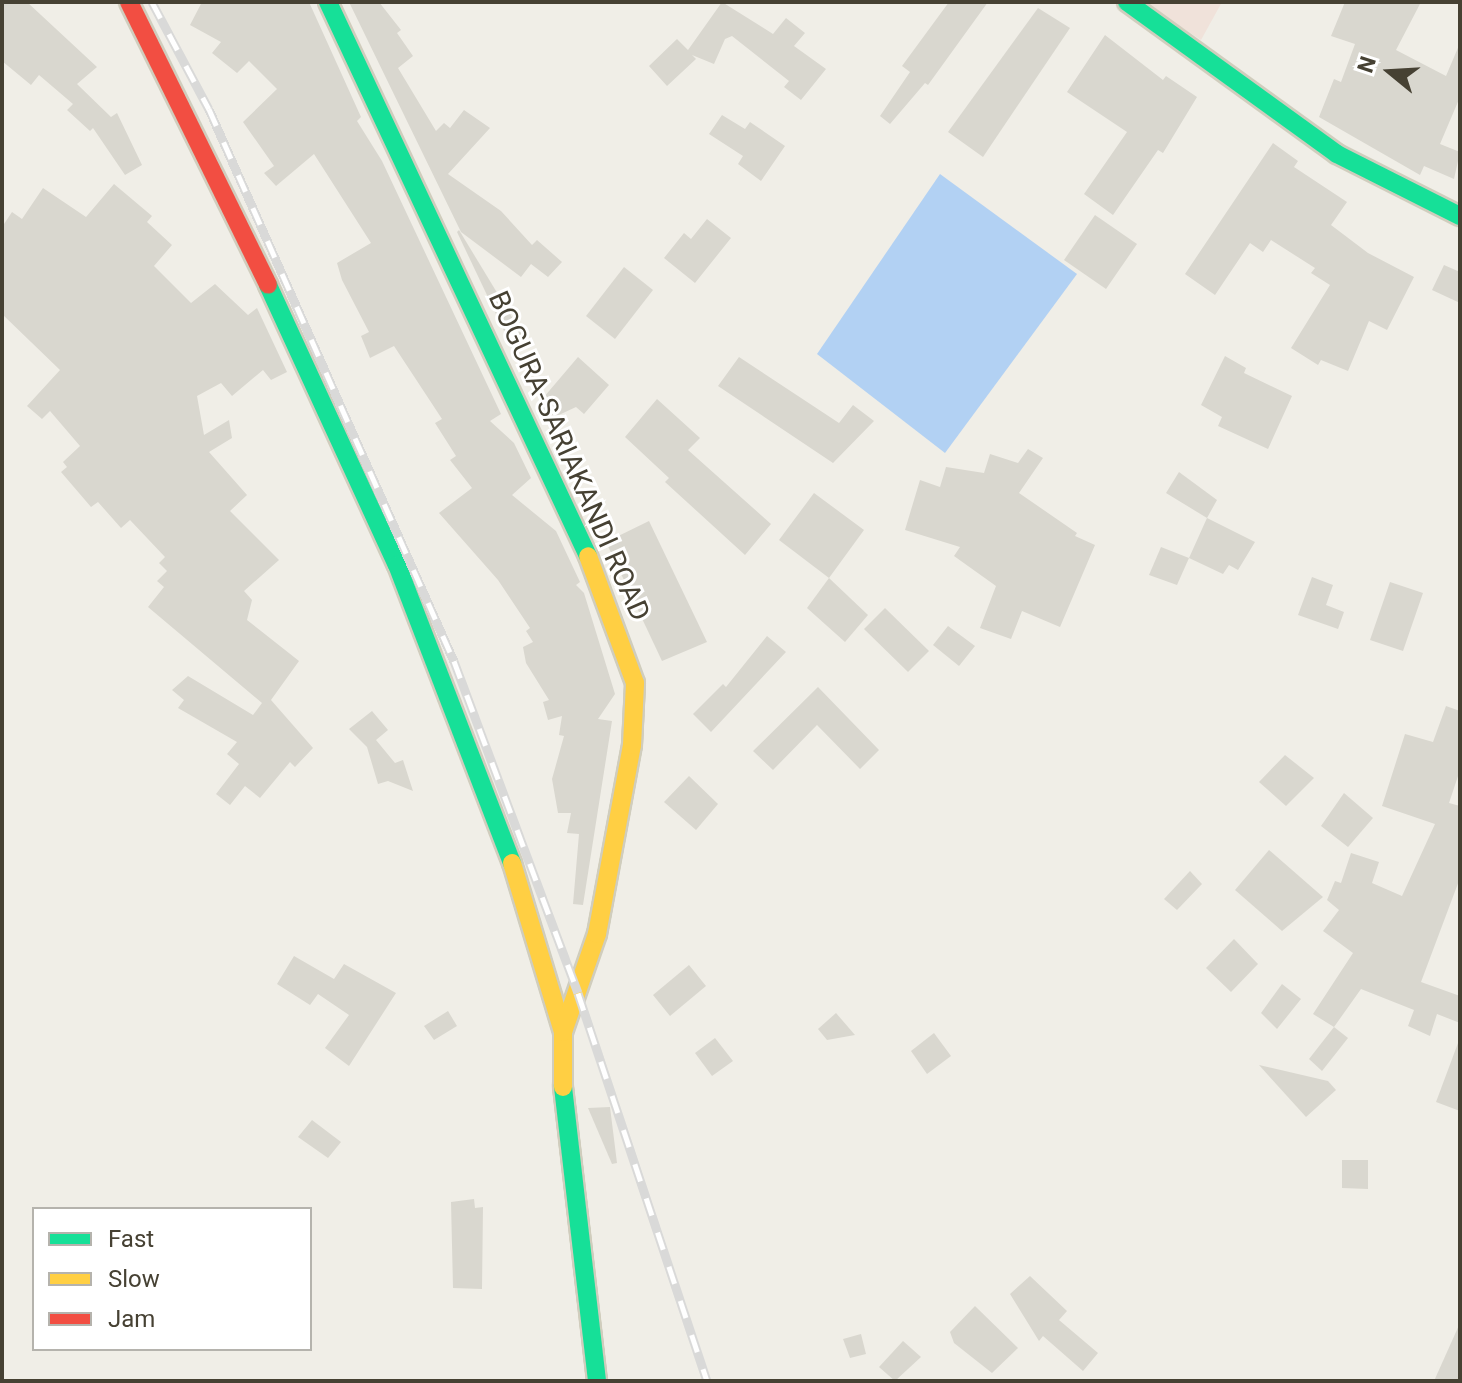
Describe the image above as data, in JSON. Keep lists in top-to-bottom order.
{
  "streets": {
    "main road": ["BOGURA-SARIAKANDI ROAD"]
  },
  "legend": ["Fast", "Slow", "Jam"],
  "north": "left"
}
